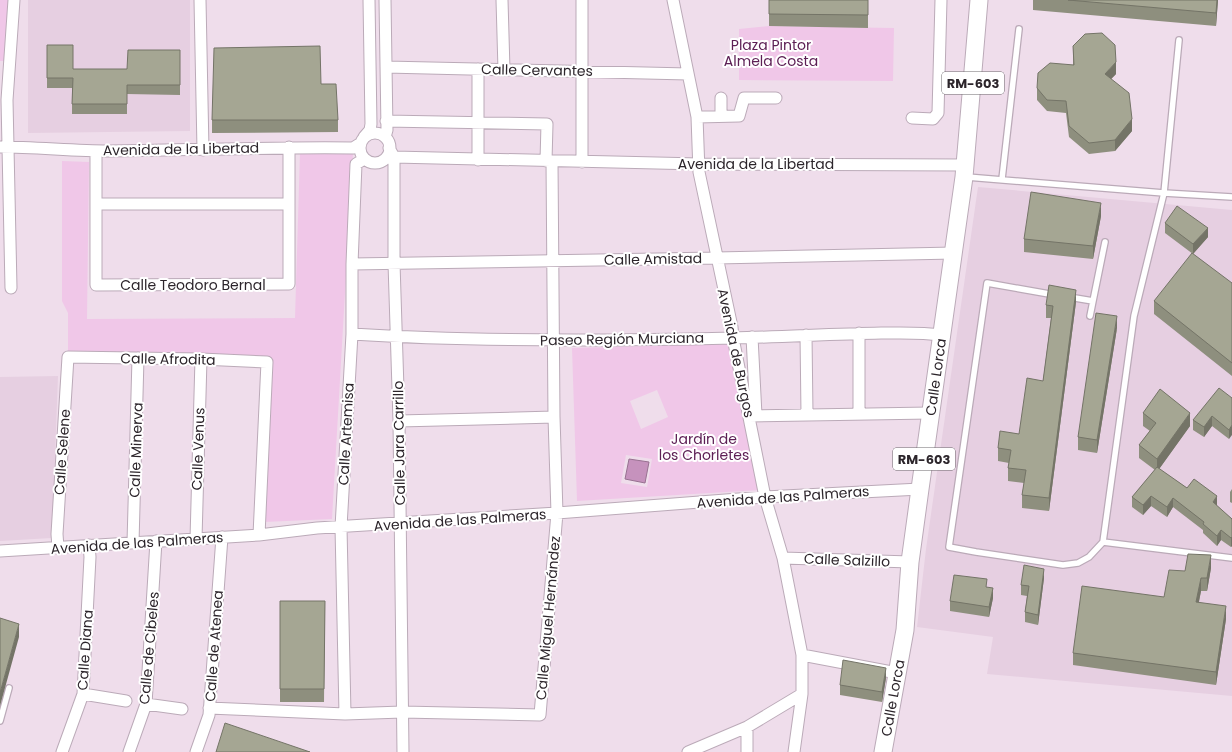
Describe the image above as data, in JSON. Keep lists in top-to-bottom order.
{
  "streets": {
    "main road": ["RM-603", "Calle Lorca"],
    "street": [
      "Calle Cervantes",
      "Avenida de la Libertad",
      "Calle Amistad",
      "Calle Teodoro Bernal",
      "Paseo Región Murciana",
      "Avenida de Burgos",
      "Calle Afrodita",
      "Calle Artemisa",
      "Calle Jara Carrillo",
      "Calle Venus",
      "Calle Minerva",
      "Calle Selene",
      "Avenida de las Palmeras",
      "Calle Salzillo",
      "Calle Miguel Hernández",
      "Calle de Atenea",
      "Calle de Cibeles",
      "Calle Diana"
    ]
  },
  "crossings": [
    ["Calle Cervantes", "Avenida de Burgos"],
    ["Calle Cervantes", "Calle Jara Carrillo"],
    ["Avenida de la Libertad", "Avenida de Burgos"],
    ["Avenida de la Libertad", "Calle Lorca"],
    ["Avenida de la Libertad", "Calle Artemisa"],
    ["Avenida de la Libertad", "Calle Jara Carrillo"],
    ["Avenida de la Libertad", "Calle Miguel Hernández"],
    ["Calle Amistad", "Avenida de Burgos"],
    ["Calle Amistad", "Calle Lorca"],
    ["Calle Amistad", "Calle Artemisa"],
    ["Calle Amistad", "Calle Jara Carrillo"],
    ["Calle Amistad", "Calle Miguel Hernández"],
    ["Paseo Región Murciana", "Avenida de Burgos"],
    ["Paseo Región Murciana", "Calle Lorca"],
    ["Paseo Región Murciana", "Calle Artemisa"],
    ["Paseo Región Murciana", "Calle Jara Carrillo"],
    ["Paseo Región Murciana", "Calle Miguel Hernández"],
    ["Avenida de Burgos", "Avenida de las Palmeras"],
    ["Avenida de Burgos", "Calle Salzillo"],
    ["Calle Afrodita", "Calle Venus"],
    ["Calle Afrodita", "Calle Minerva"],
    ["Calle Afrodita", "Calle Selene"],
    ["Calle Afrodita", "Avenida de las Palmeras"],
    ["Calle Lorca", "Avenida de las Palmeras"],
    ["Calle Lorca", "Calle Salzillo"],
    ["Calle Artemisa", "Calle Jara Carrillo"],
    ["Calle Artemisa", "Avenida de las Palmeras"],
    ["Calle Jara Carrillo", "Avenida de las Palmeras"],
    ["Calle Jara Carrillo", "Calle Miguel Hernández"],
    ["Calle Venus", "Avenida de las Palmeras"],
    ["Calle Minerva", "Avenida de las Palmeras"],
    ["Calle Selene", "Avenida de las Palmeras"],
    ["Avenida de las Palmeras", "Calle Miguel Hernández"],
    ["Avenida de las Palmeras", "Calle de Atenea"],
    ["Avenida de las Palmeras", "Calle de Cibeles"],
    ["Avenida de las Palmeras", "Calle Diana"]
  ],
  "parks": ["Plaza Pintor Almela Costa", "Jardín de los Chorletes"]
}
